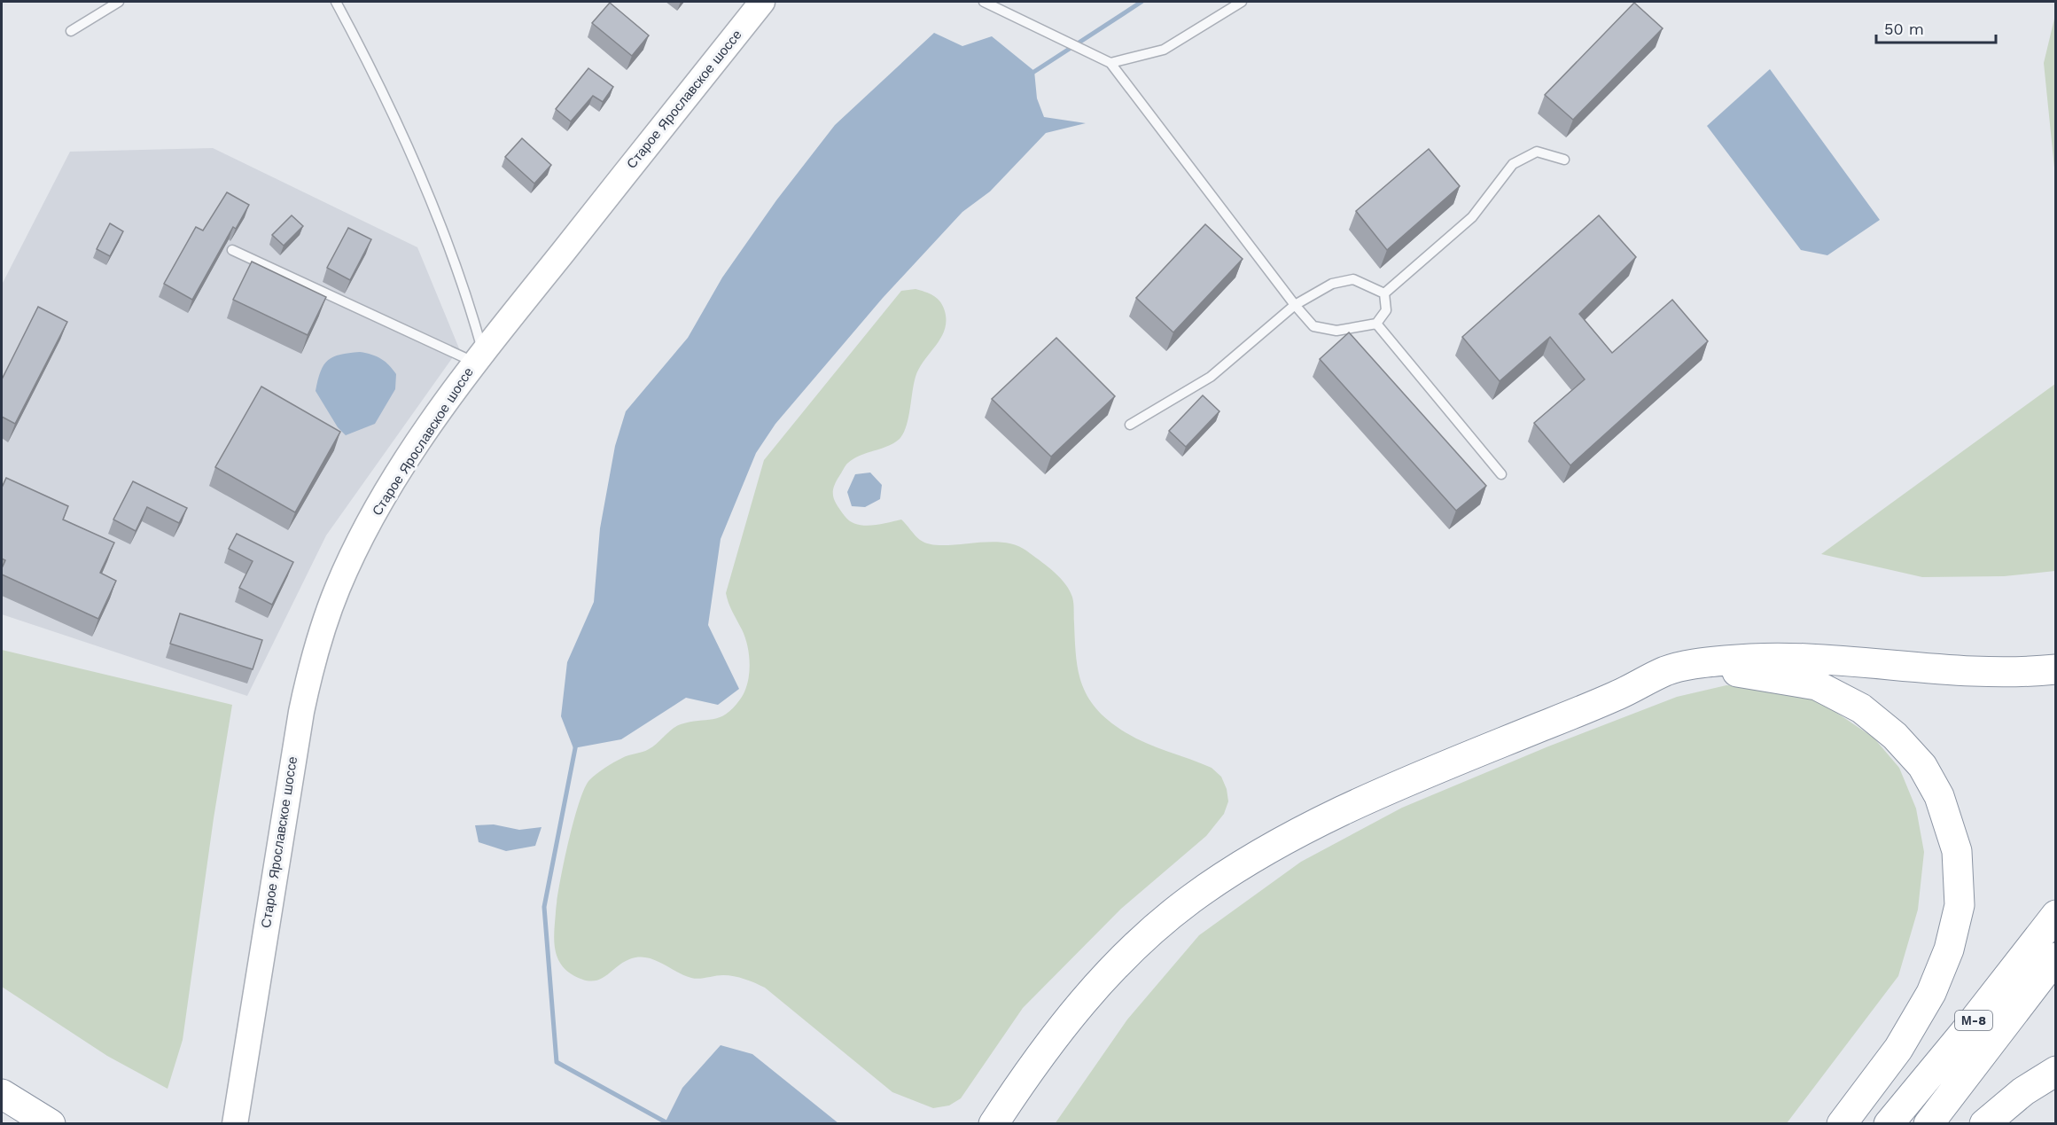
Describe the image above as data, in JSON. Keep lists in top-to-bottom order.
{
  "streets": {
    "highway": ["М-8"],
    "main road": ["Старое Ярославское шоссе"]
  },
  "scale_bar": "50 m"
}
